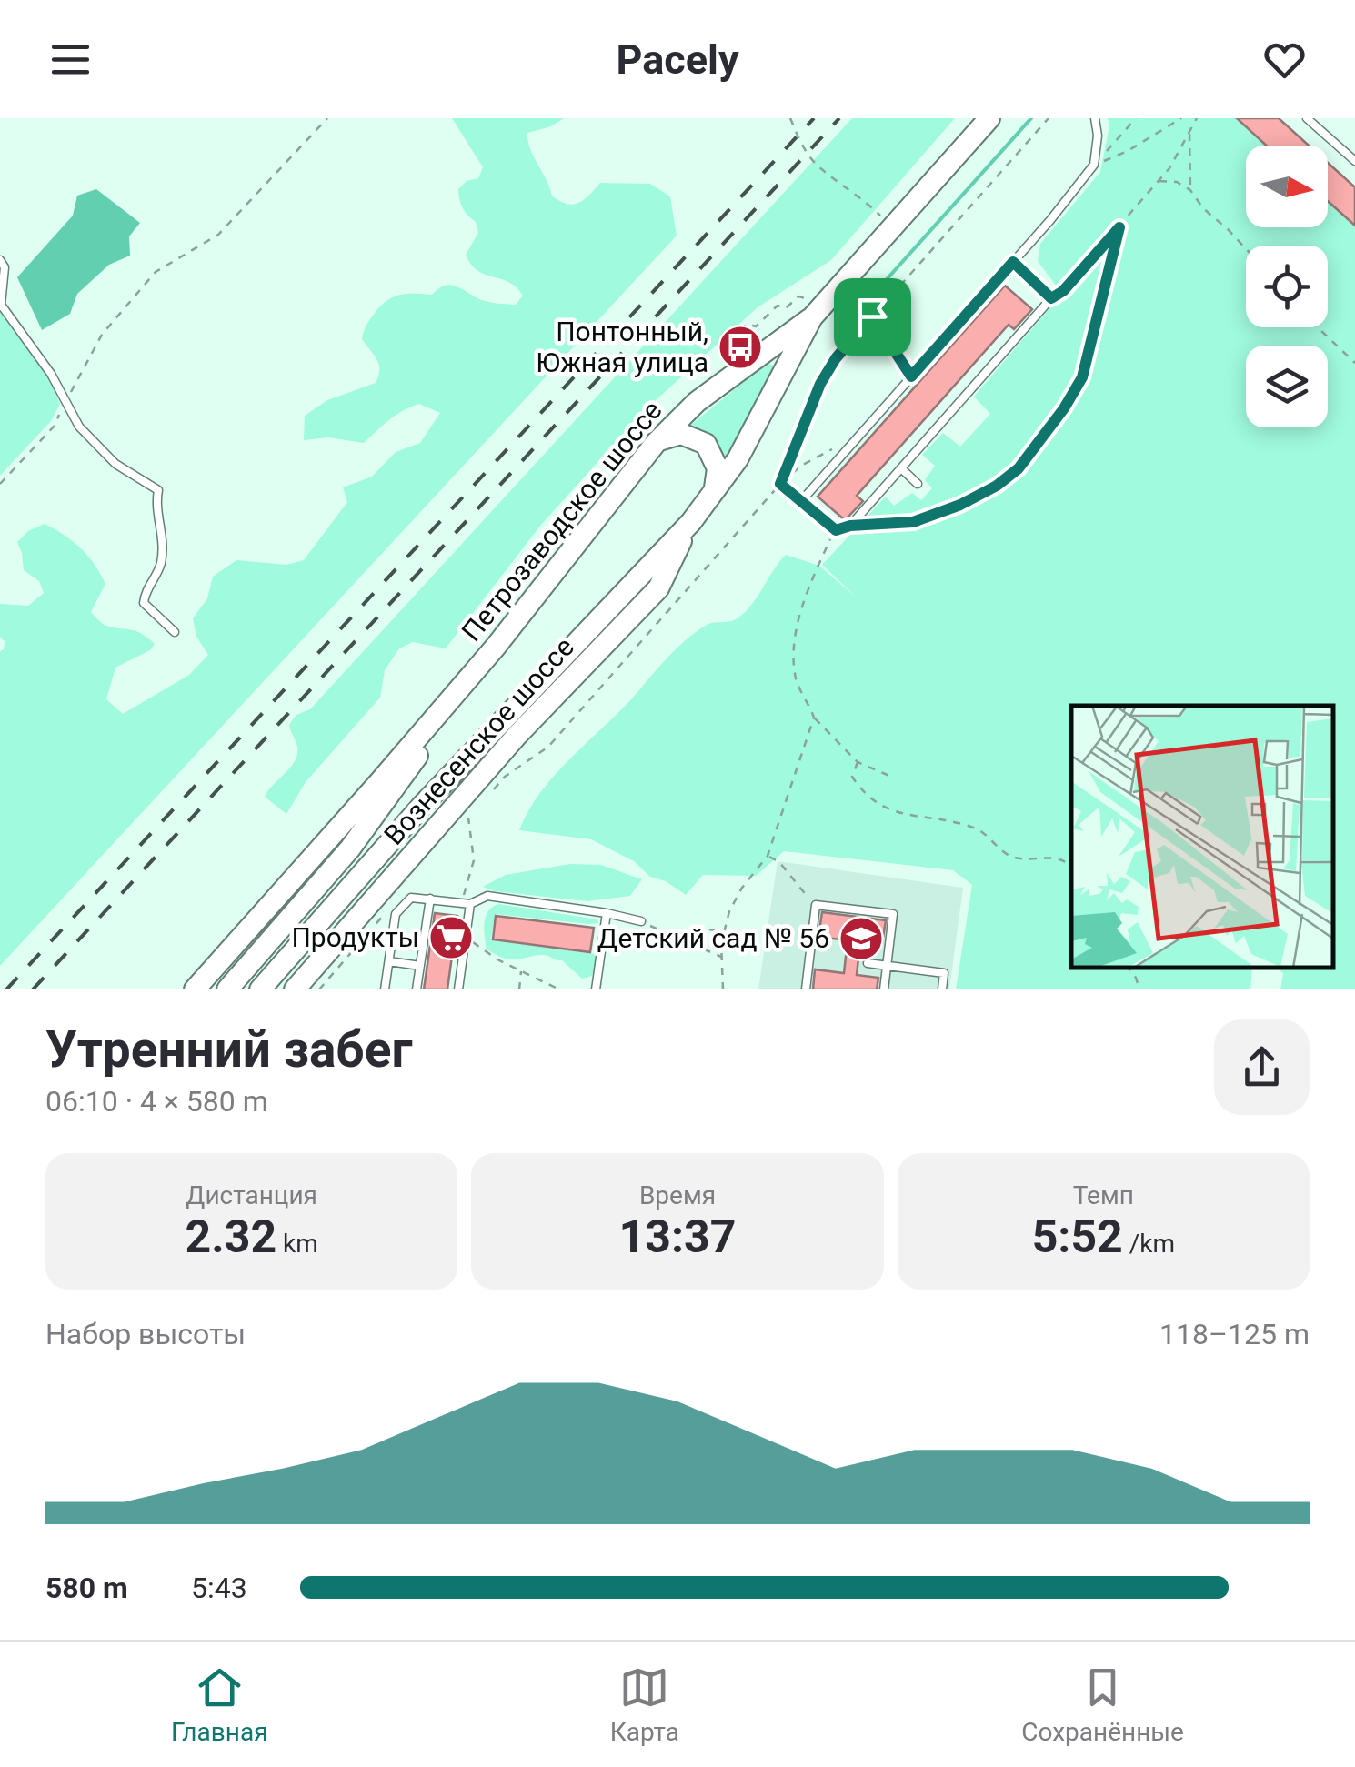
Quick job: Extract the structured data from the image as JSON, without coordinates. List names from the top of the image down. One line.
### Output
{"streets":{"main road":["Петрозаводское шоссе","Вознесенское шоссе"]},"crossings":[["Петрозаводское шоссе","Вознесенское шоссе"]],"places":{"bus stop":["Понтонный, Южная улица"],"supermarket":["Продукты"],"school or university":["Детский сад № 56"]},"north":"right","page":{"header":"Pacely","heading":["Утренний забег","06:10 · 4 × 580 m"],"stats":[["Дистанция","2.32 km"],["Время","13:37"],["Темп","5:52 /km"]],"chart":["Набор высоты","118–125 m"],"list":[{"name":"580 m","note":"5:43"}],"tabs":["Главная","Карта","Сохранённые"]}}
